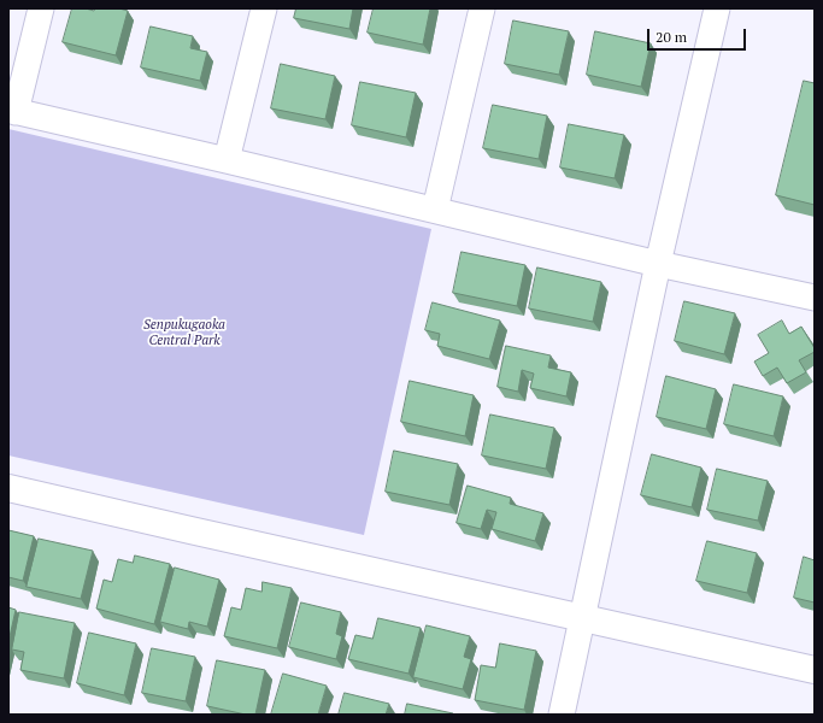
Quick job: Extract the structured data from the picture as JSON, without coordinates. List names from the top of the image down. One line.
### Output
{"parks":["Senpukugaoka Central Park"],"scale_bar":"20 m"}
